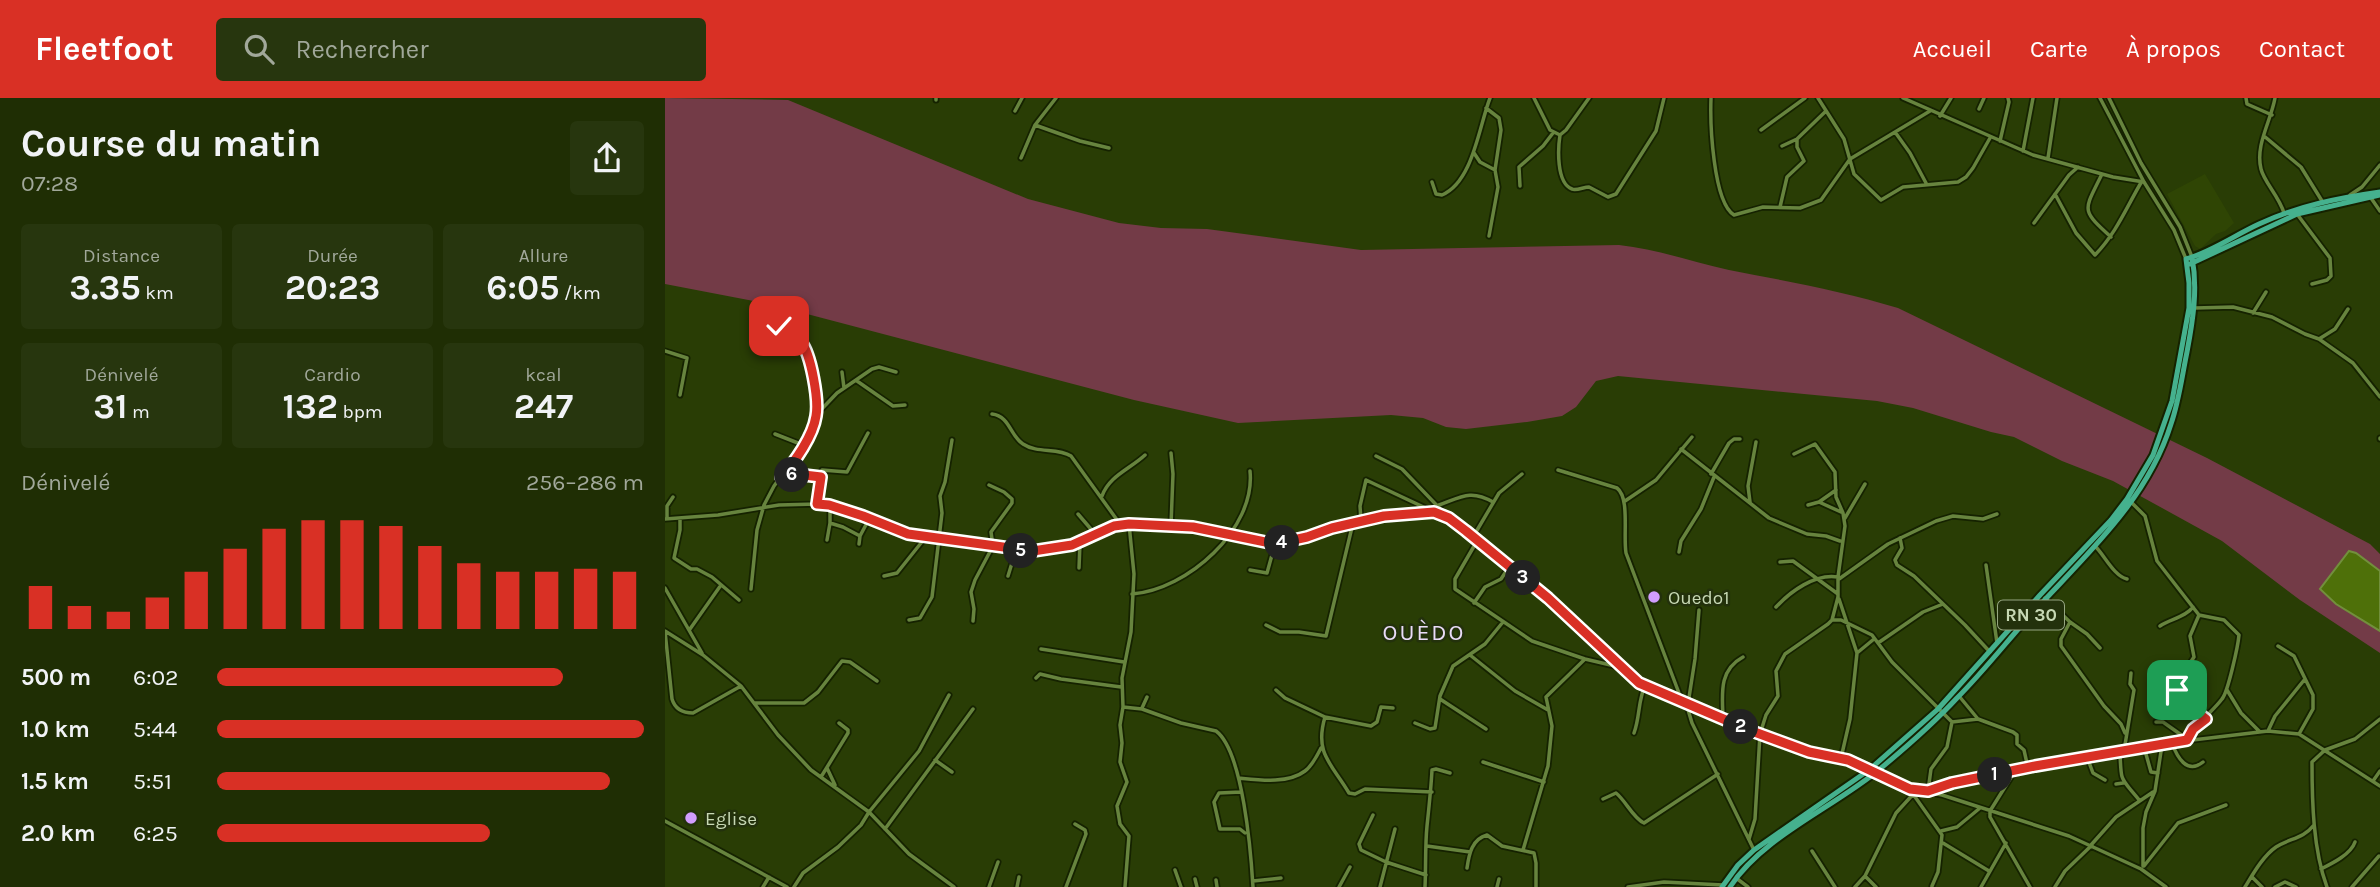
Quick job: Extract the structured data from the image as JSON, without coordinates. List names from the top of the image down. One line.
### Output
{"streets":{"main road":["RN 30"]},"districts":["OUÈDO"],"places":["Ouedo1","Eglise"],"page":{"header":"Fleetfoot","search":"Rechercher","nav":["Accueil","Carte","À propos","Contact"],"heading":["Course du matin","07:28"],"stats":[["Distance","3.35 km"],["Durée","20:23"],["Allure","6:05 /km"],["Dénivelé","31 m"],["Cardio","132 bpm"],["kcal","247"]],"chart":["Dénivelé","256–286 m"],"pins":["6","4","5","3","2","1"],"list":[{"name":"500 m","note":"6:02"},{"name":"1.0 km","note":"5:44"},{"name":"1.5 km","note":"5:51"},{"name":"2.0 km","note":"6:25"}]}}
